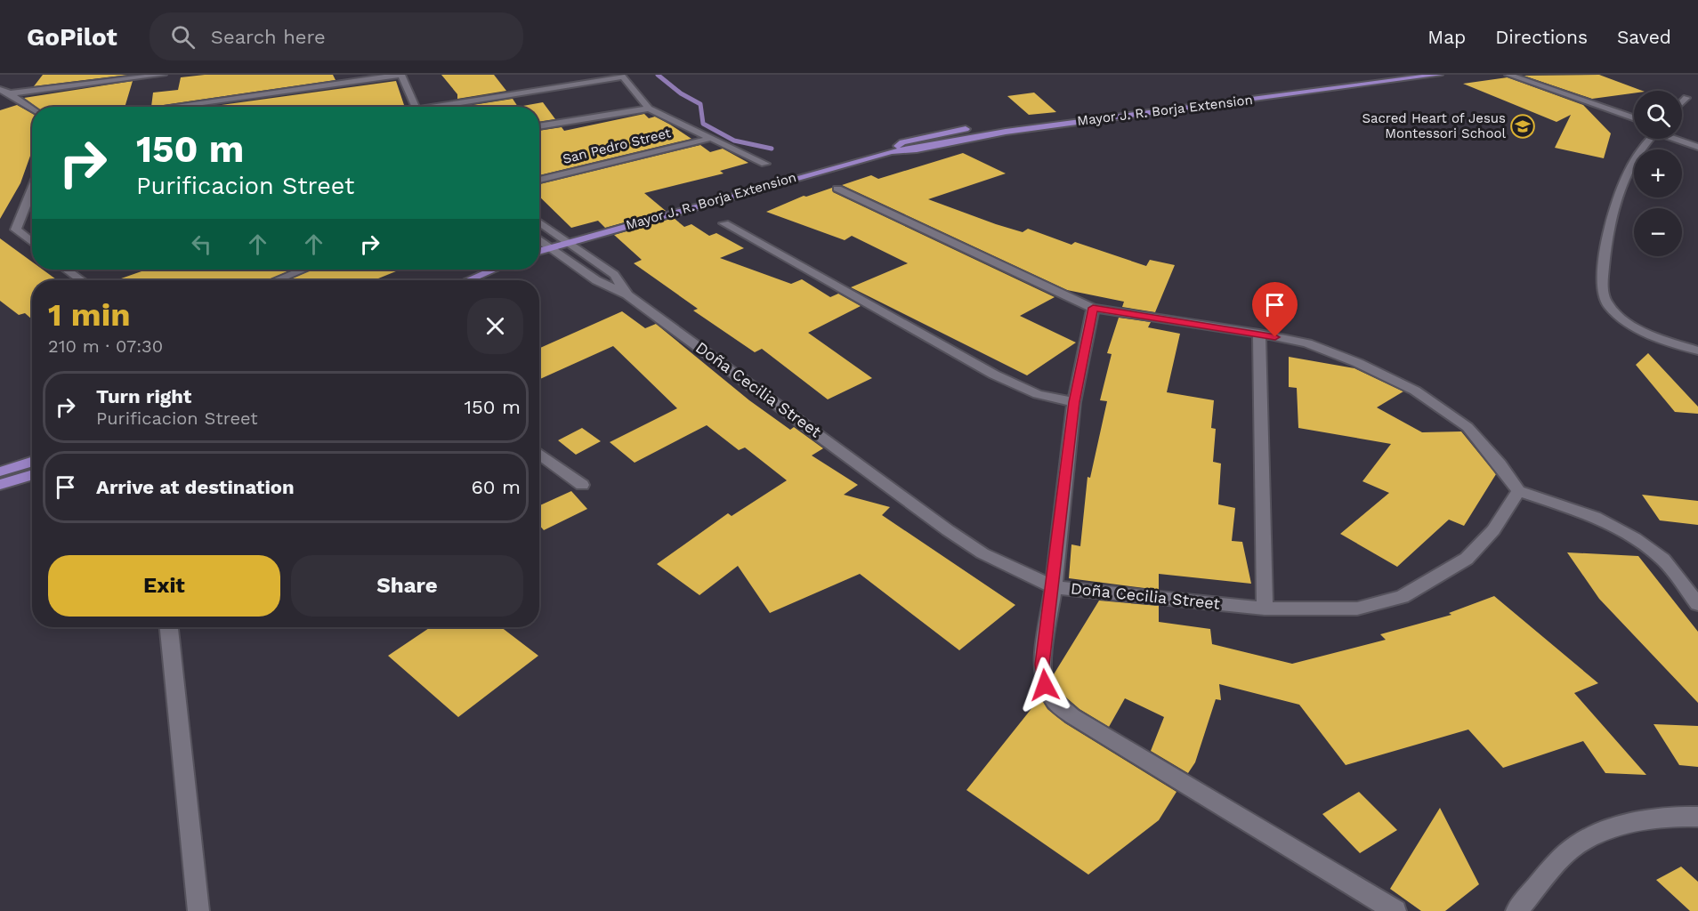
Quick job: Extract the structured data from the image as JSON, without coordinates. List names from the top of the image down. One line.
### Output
{"streets":{"main road":["Mayor J. R. Borja Extension"],"street":["San Pedro Street","Doña Cecilia Street"]},"crossings":[["Mayor J. R. Borja Extension","Doña Cecilia Street"]],"places":{"school or university":["Sacred Heart of Jesus Montessori School"]},"page":{"header":"GoPilot","search":"Search here","nav":["Map","Directions","Saved"],"map_buttons":["+","−"],"turn":["150 m","Purificacion Street"],"heading":["1 min","210 m · 07:30"],"list":[{"name":"Turn right","note":"Purificacion Street","value":"150 m"},{"name":"Arrive at destination","value":"60 m"}],"buttons":["Exit","Share"]}}
